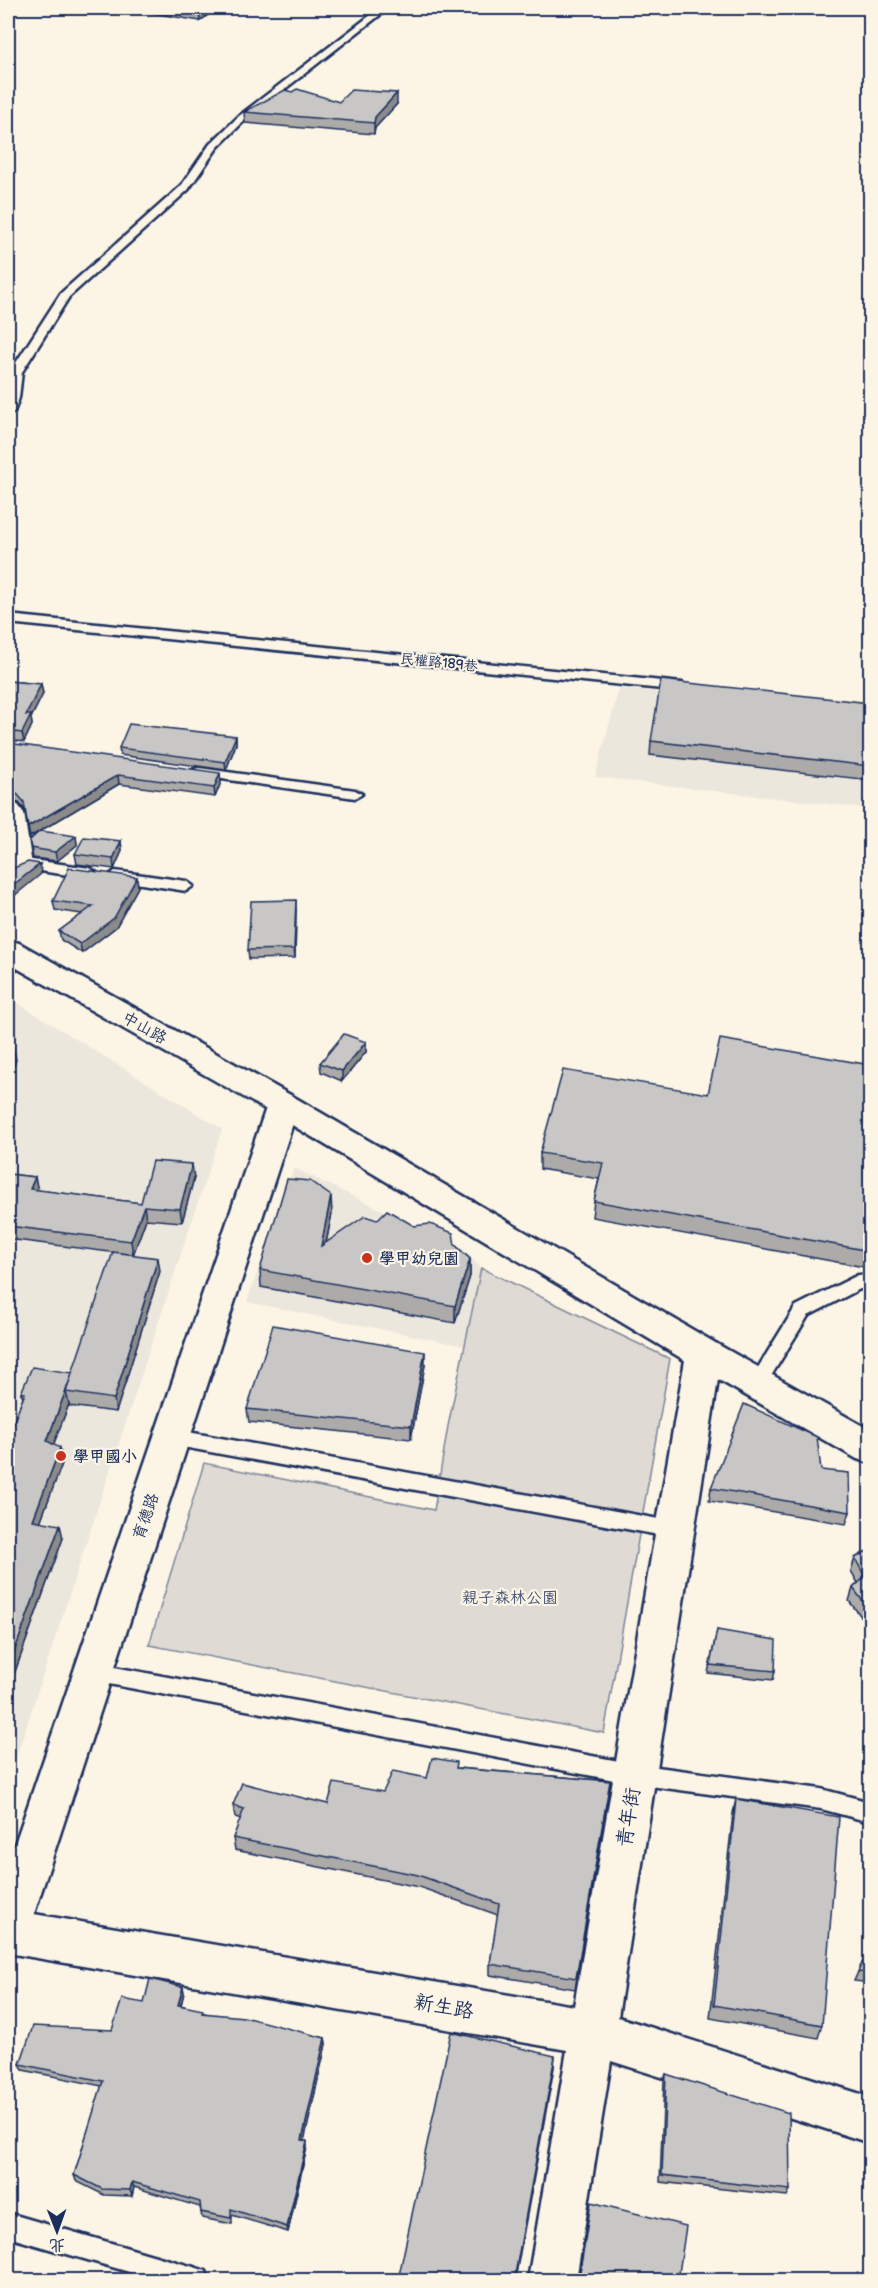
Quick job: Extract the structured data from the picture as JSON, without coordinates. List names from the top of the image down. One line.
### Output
{"streets":{"street":["中山路","育德路","青年街","新生路"],"lane":["民權路189巷"]},"crossings":[["中山路","育德路"],["中山路","青年街"],["育德路","新生路"],["青年街","新生路"]],"parks":["親子森林公園"],"places":["學甲幼兒園","學甲國小"],"north":"bottom"}
